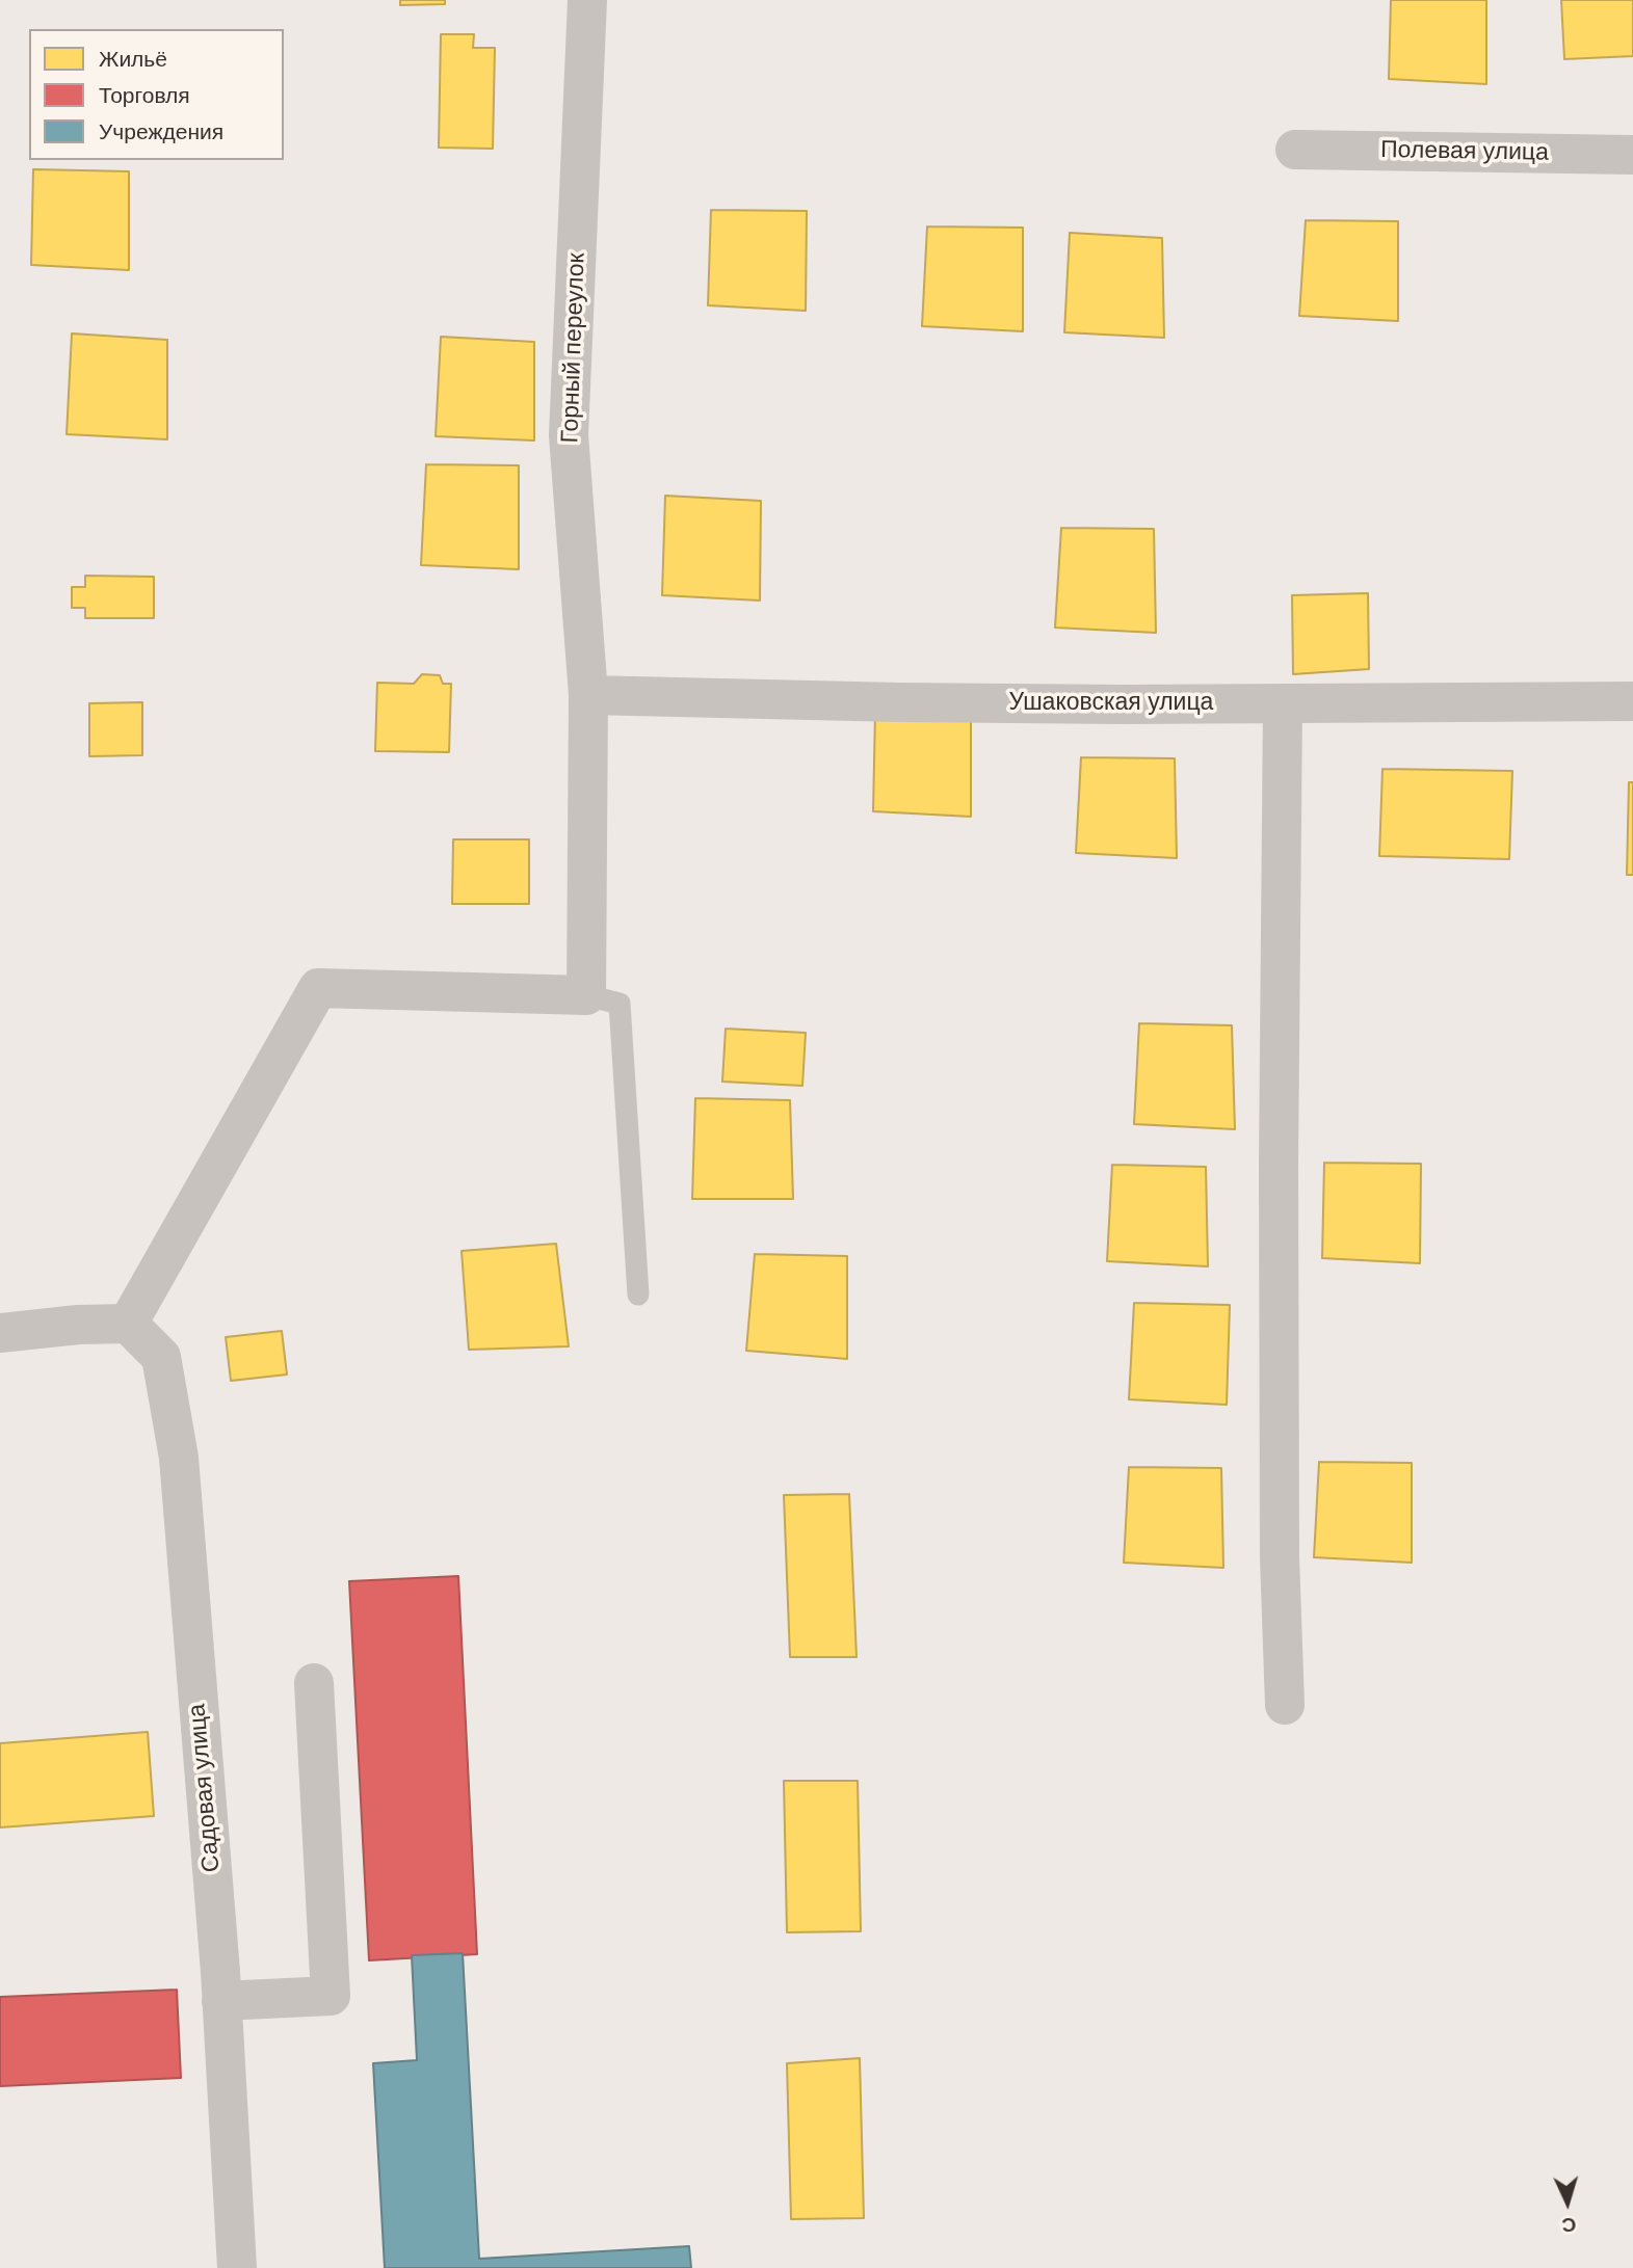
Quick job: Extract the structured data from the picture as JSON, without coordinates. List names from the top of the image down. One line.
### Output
{"streets":{"street":["Полевая улица","Горный переулок","Ушаковская улица","Садовая улица"]},"crossings":[["Горный переулок","Ушаковская улица"]],"legend":["Жильё","Торговля","Учреждения"],"north":"bottom"}
